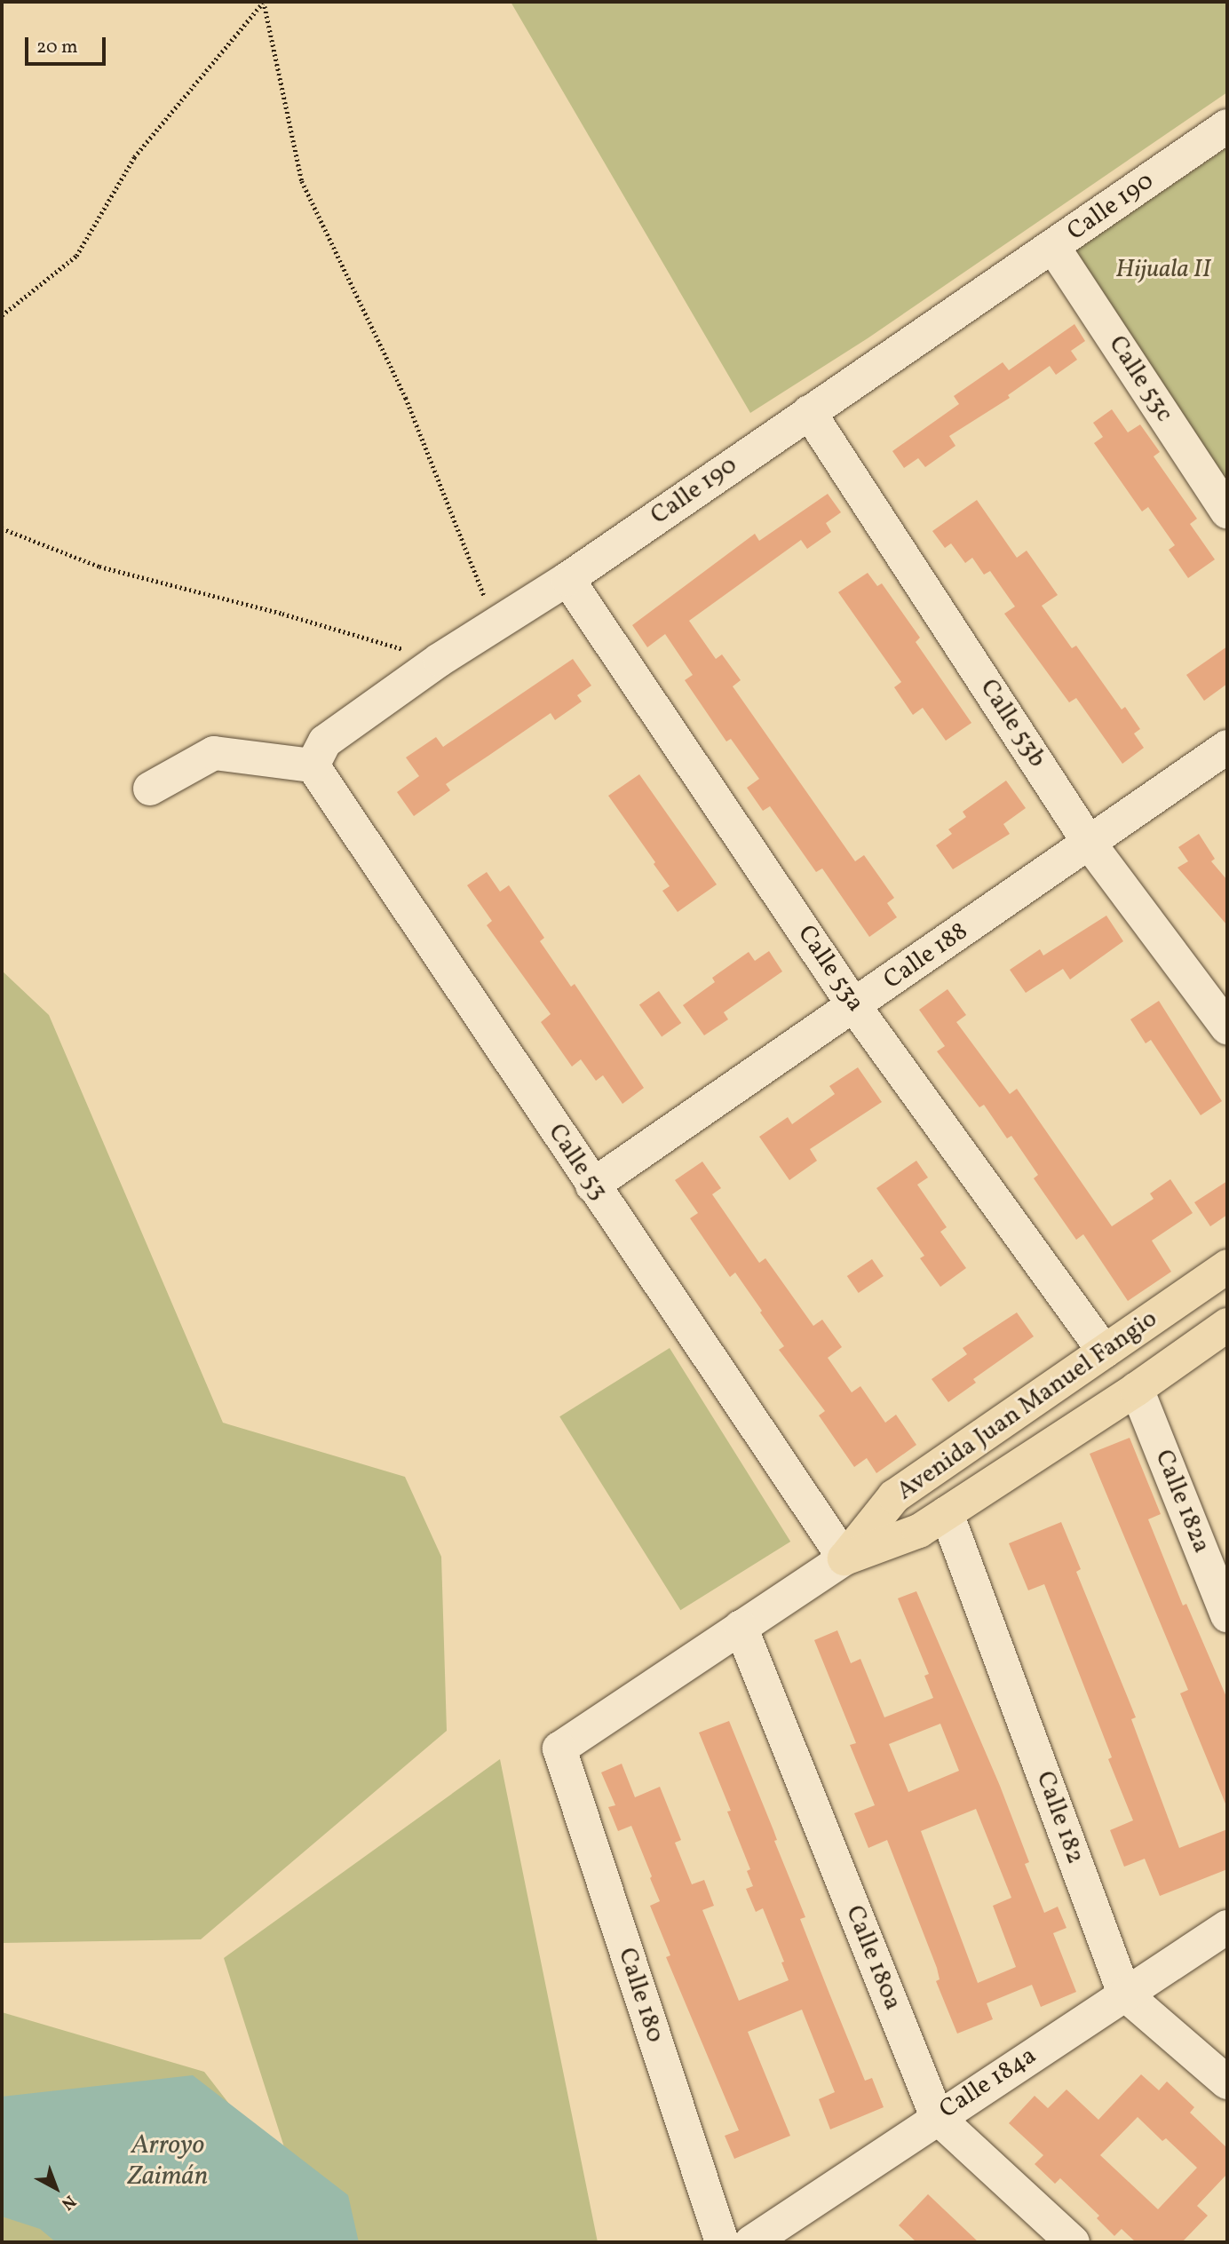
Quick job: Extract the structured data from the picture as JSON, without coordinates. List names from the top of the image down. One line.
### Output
{"streets":{"main road":["Avenida Juan Manuel Fangio"],"street":["Calle 190","Calle 53c","Calle 53b","Calle 188","Calle 53a","Calle 53","Calle 182a","Calle 182","Calle 180a","Calle 180","Calle 184a"]},"crossings":[["Calle 190","Calle 53c"],["Calle 190","Calle 53b"],["Calle 190","Calle 53a"],["Calle 190","Calle 53"],["Calle 53b","Calle 188"],["Calle 188","Calle 53a"],["Calle 188","Calle 53"],["Calle 53a","Avenida Juan Manuel Fangio"],["Calle 53","Avenida Juan Manuel Fangio"],["Avenida Juan Manuel Fangio","Calle 182a"],["Avenida Juan Manuel Fangio","Calle 182"],["Calle 182","Calle 184a"],["Calle 180a","Calle 180"],["Calle 180a","Calle 184a"]],"water":["Arroyo Zaimán"],"parks":["Hijuala II"],"scale_bar":"20 m","north":"bottom right"}
